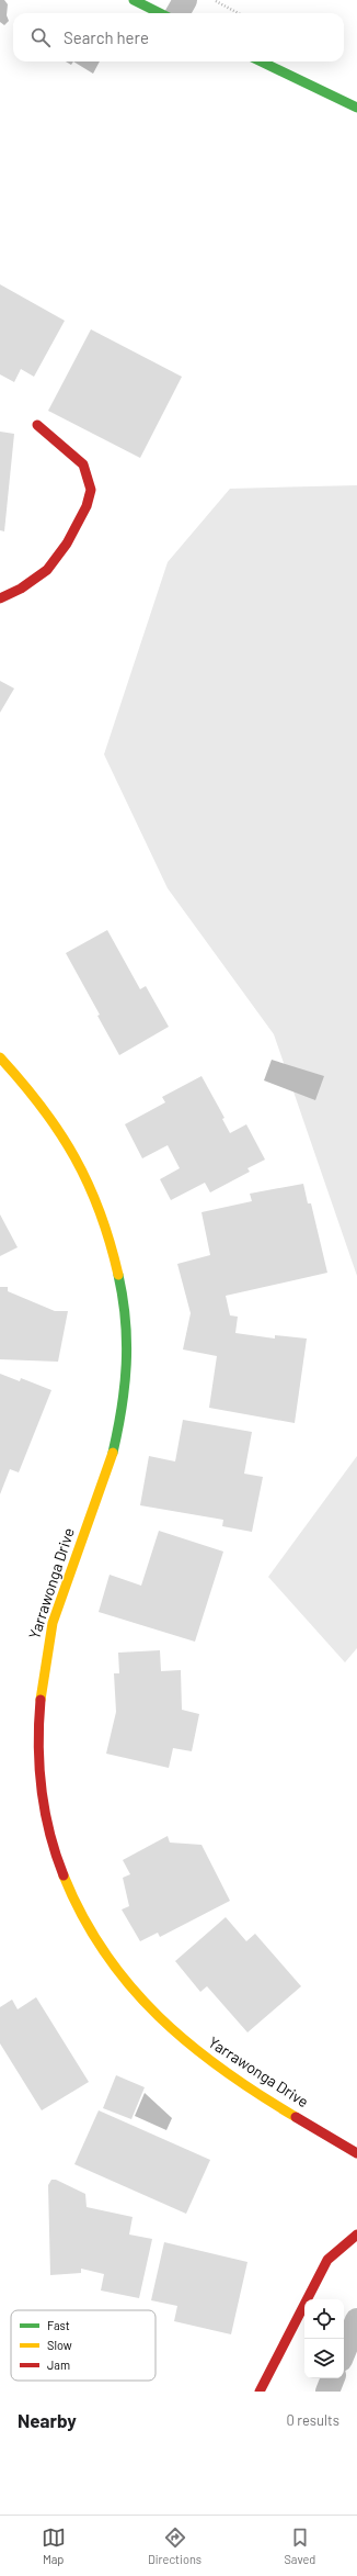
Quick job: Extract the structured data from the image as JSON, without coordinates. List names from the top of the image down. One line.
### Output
{"streets":{"street":["Yarrawonga Drive"]},"legend":["Fast","Slow","Jam"],"page":{"search":"Search here","heading":["Nearby","0 results"],"nav":["Map","Directions","Saved"]}}
